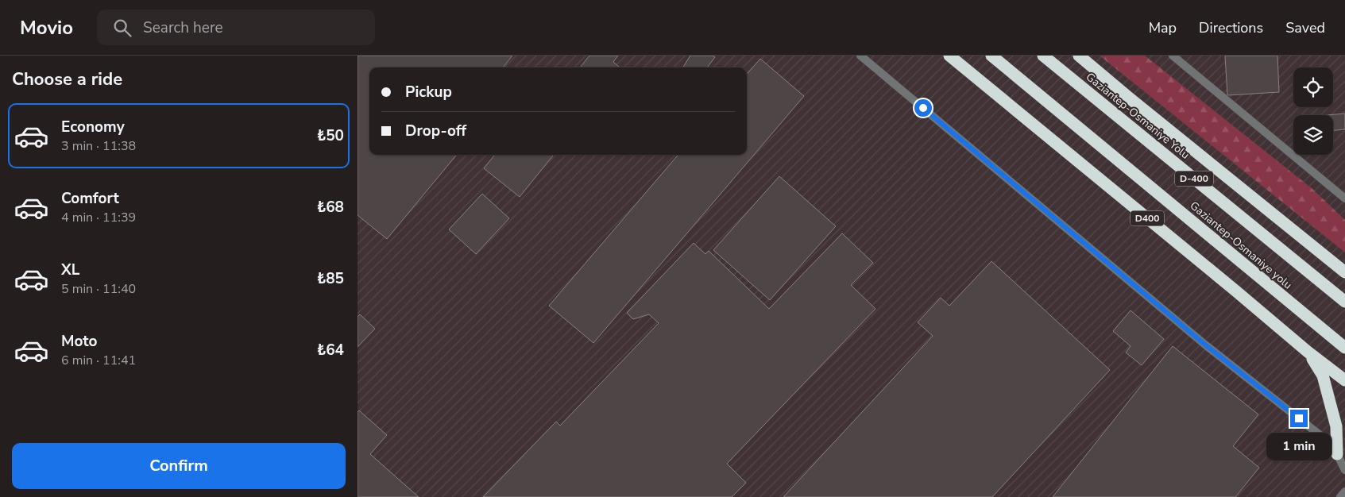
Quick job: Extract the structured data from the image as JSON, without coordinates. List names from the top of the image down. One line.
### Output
{"streets":{"highway":["Gaziantep-Osmaniye Yolu","D-400","D400","Gaziantep-Osmaniye yolu"]},"page":{"header":"Movio","search":"Search here","nav":["Map","Directions","Saved"],"heading":"Choose a ride","banner":["Pickup","Drop-off"],"list":[{"name":"Economy","note":"3 min · 11:38","value":"₺50"},{"name":"Comfort","note":"4 min · 11:39","value":"₺68"},{"name":"XL","note":"5 min · 11:40","value":"₺85"},{"name":"Moto","note":"6 min · 11:41","value":"₺64"}],"bubble":"1 min","buttons":"Confirm"}}
